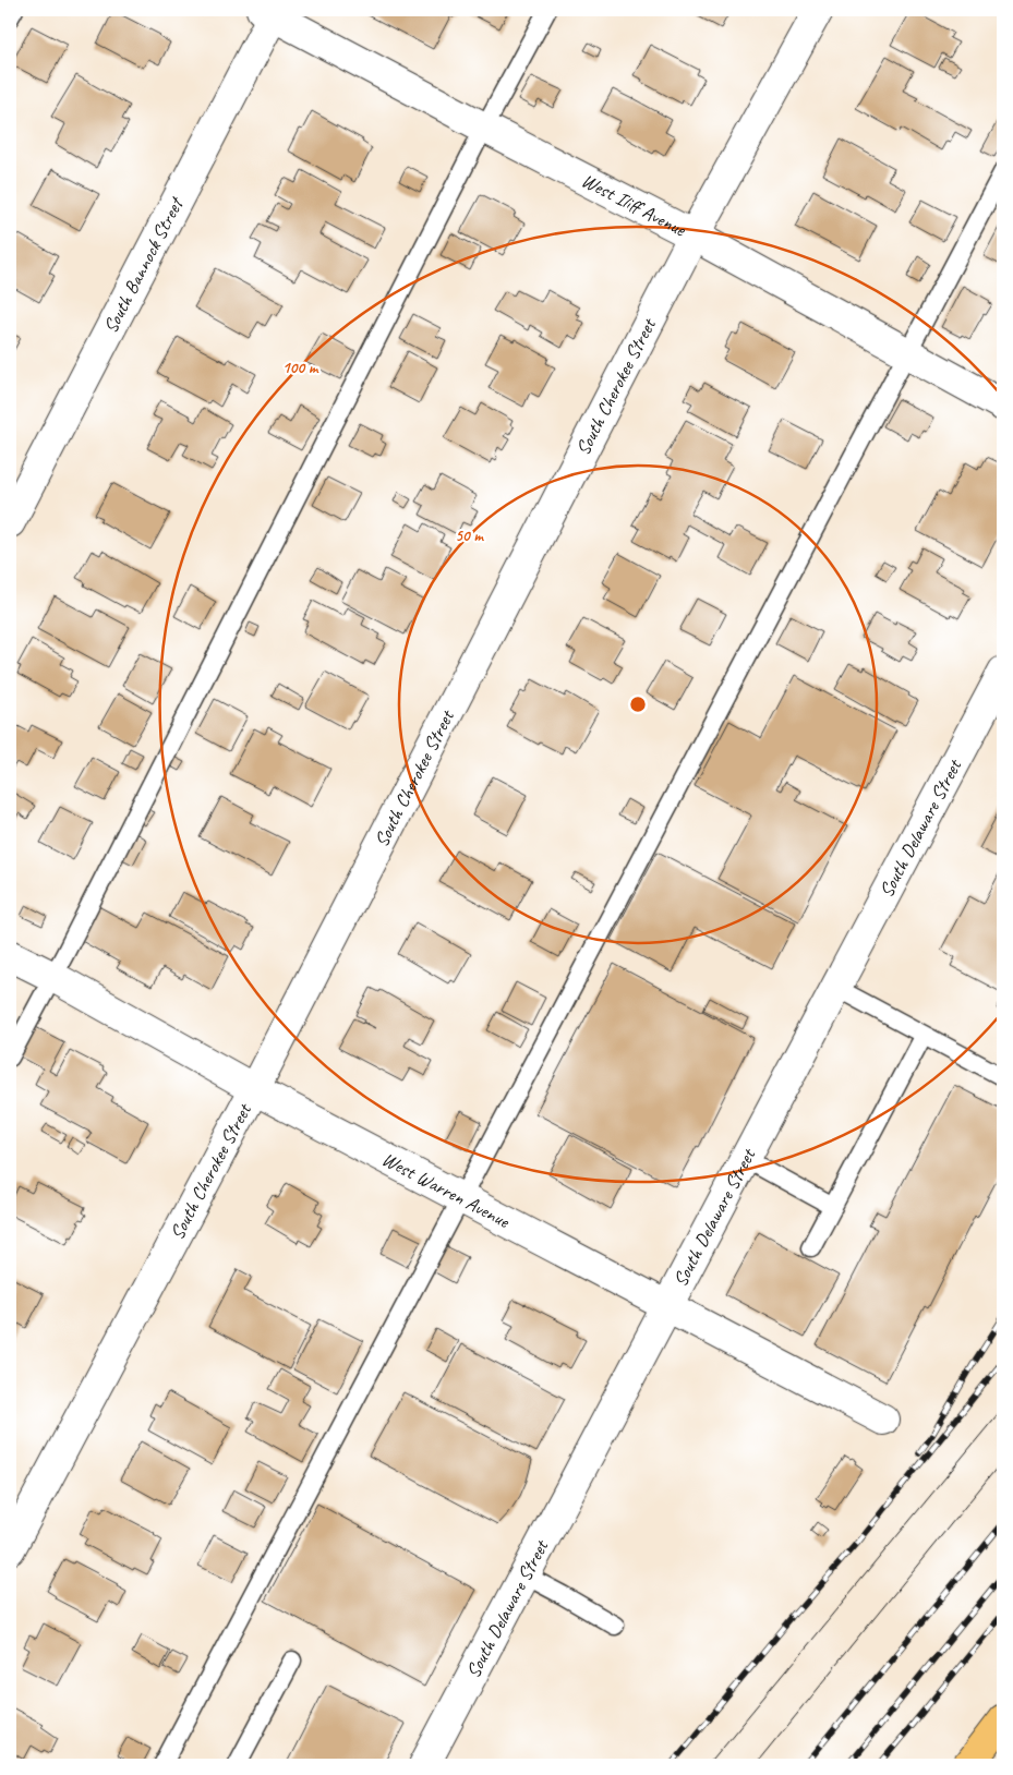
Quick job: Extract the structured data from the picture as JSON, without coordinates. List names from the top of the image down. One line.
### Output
{"streets":{"street":["West Iliff Avenue","South Bannock Street","South Cherokee Street","South Delaware Street","West Warren Avenue"]},"crossings":[["West Iliff Avenue","South Bannock Street"],["West Iliff Avenue","South Cherokee Street"],["South Cherokee Street","West Warren Avenue"],["South Delaware Street","West Warren Avenue"]],"rings":["100 m","50 m"]}
